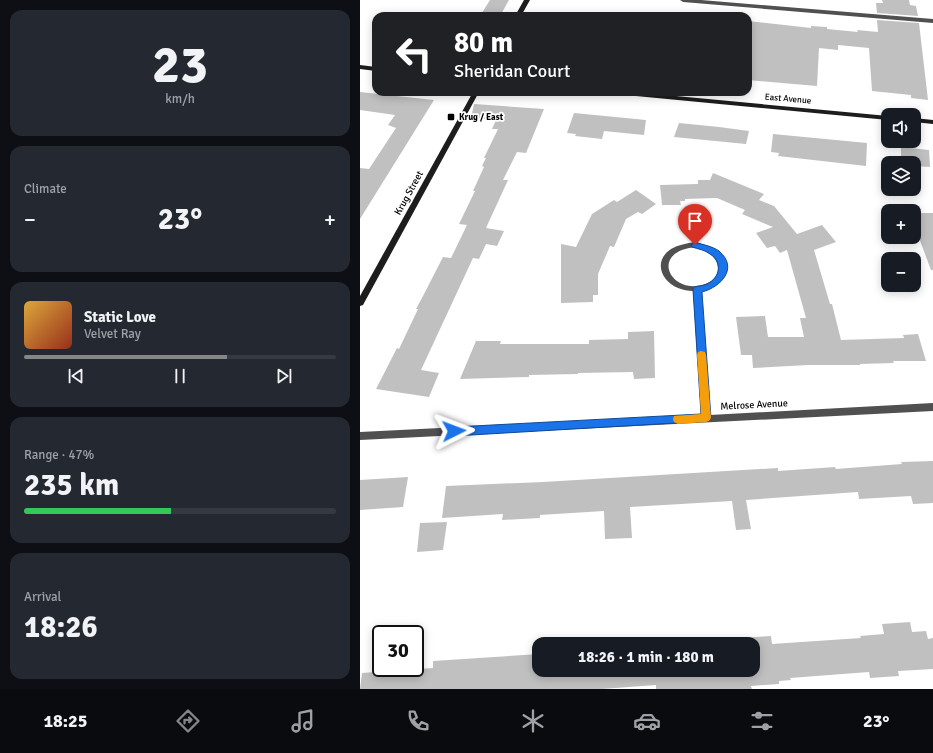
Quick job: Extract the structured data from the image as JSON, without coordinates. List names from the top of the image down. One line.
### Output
{"streets":{"street":["East Avenue","Krug Street","Melrose Avenue"]},"places":{"transit":["Krug / East"]},"page":{"tile":[["23","km/h"],"Climate",["Range · 47%","235 km"],["Arrival","18:26"]],"turn":["80 m","Sheridan Court"],"map_buttons":["+","−"],"heat":["−","23°","+"],"song":["Static Love","Velvet Ray"],"limit":"30","trip":"18:26 · 1 min · 180 m","tabs":["18:25","23°"]}}
